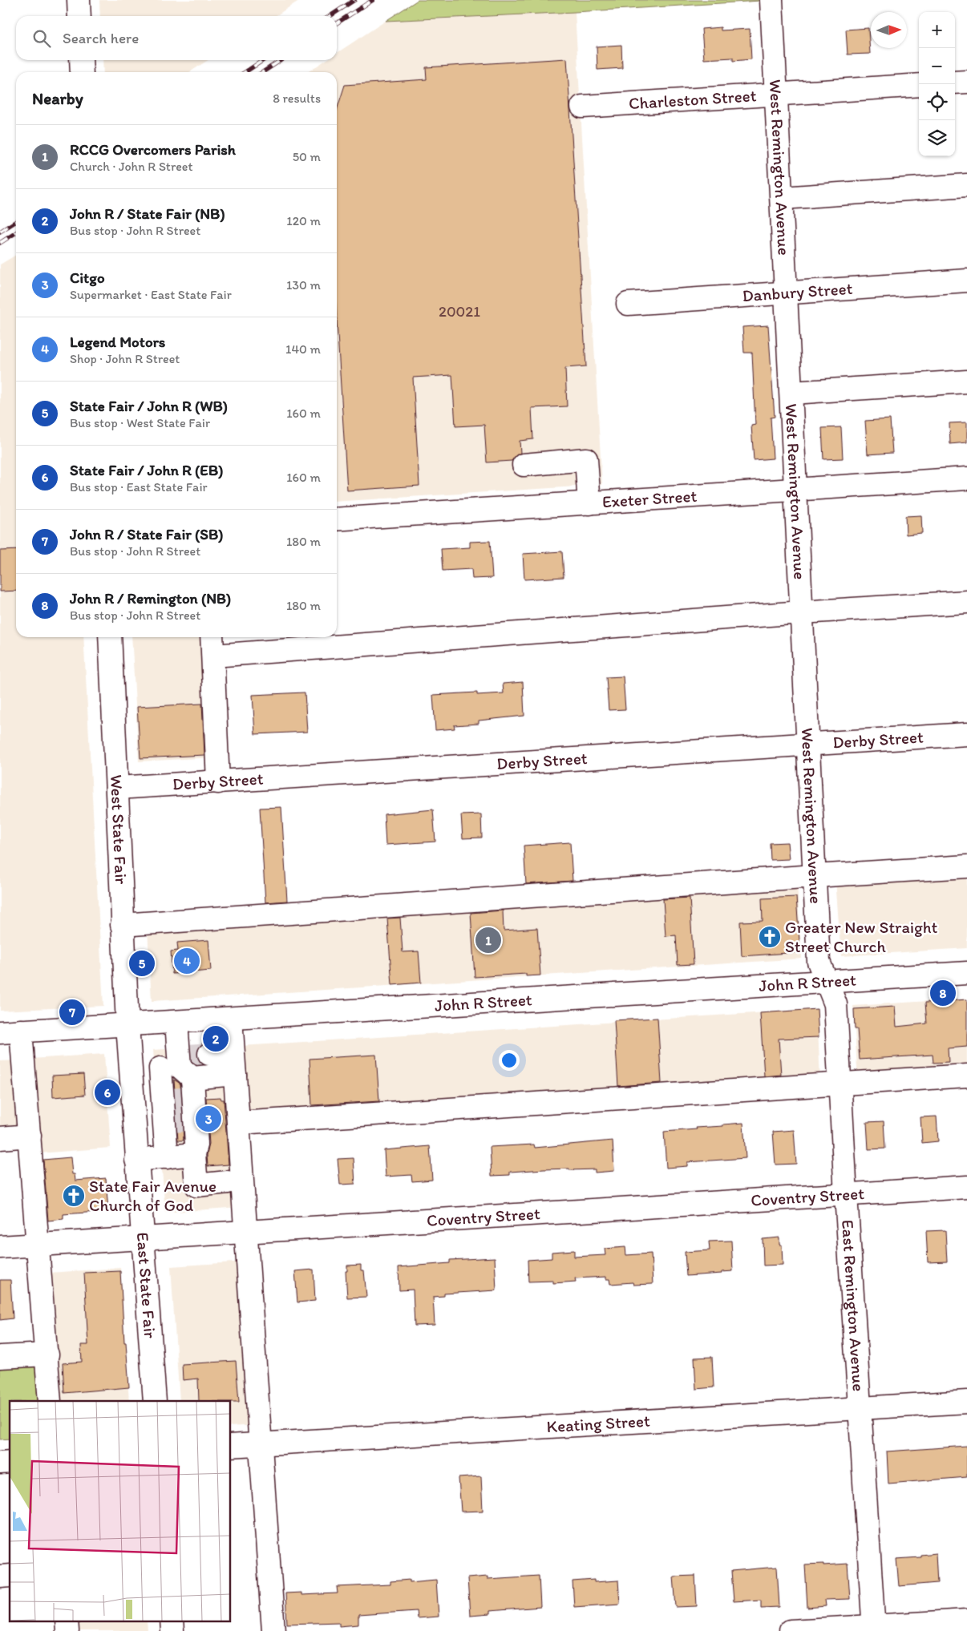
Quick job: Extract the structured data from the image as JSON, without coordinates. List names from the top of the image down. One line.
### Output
{"streets":{"street":["Charleston Street","West Remington Avenue","Danbury Street","Exeter Street","Derby Street","West State Fair","John R Street","Coventry Street","East State Fair","East Remington Avenue","Keating Street"]},"crossings":[["Charleston Street","West Remington Avenue"],["West Remington Avenue","Danbury Street"],["West Remington Avenue","Exeter Street"],["West Remington Avenue","Derby Street"],["West Remington Avenue","John R Street"],["West Remington Avenue","East Remington Avenue"],["Derby Street","West State Fair"],["West State Fair","John R Street"],["West State Fair","East State Fair"],["John R Street","East State Fair"],["John R Street","East Remington Avenue"],["Coventry Street","East State Fair"],["Coventry Street","East Remington Avenue"],["East Remington Avenue","Keating Street"]],"places":{"church":["Greater New Straight Street Church","State Fair Avenue Church of God"]},"house_numbers":["20021"],"north":"right","page":{"map_buttons":["+","−"],"search":"Search here","heading":["Nearby","8 results"],"list":[{"mark":"1","name":"RCCG Overcomers Parish","note":"Church · John R Street","value":"50 m"},{"mark":"2","name":"John R / State Fair (NB)","note":"Bus stop · John R Street","value":"120 m"},{"mark":"3","name":"Citgo","note":"Supermarket · East State Fair","value":"130 m"},{"mark":"4","name":"Legend Motors","note":"Shop · John R Street","value":"140 m"},{"mark":"5","name":"State Fair / John R (WB)","note":"Bus stop · West State Fair","value":"160 m"},{"mark":"6","name":"State Fair / John R (EB)","note":"Bus stop · East State Fair","value":"160 m"},{"mark":"7","name":"John R / State Fair (SB)","note":"Bus stop · John R Street","value":"180 m"},{"mark":"8","name":"John R / Remington (NB)","note":"Bus stop · John R Street","value":"180 m"}],"pins":["1","4","5","8","7","2","6","3"]}}
